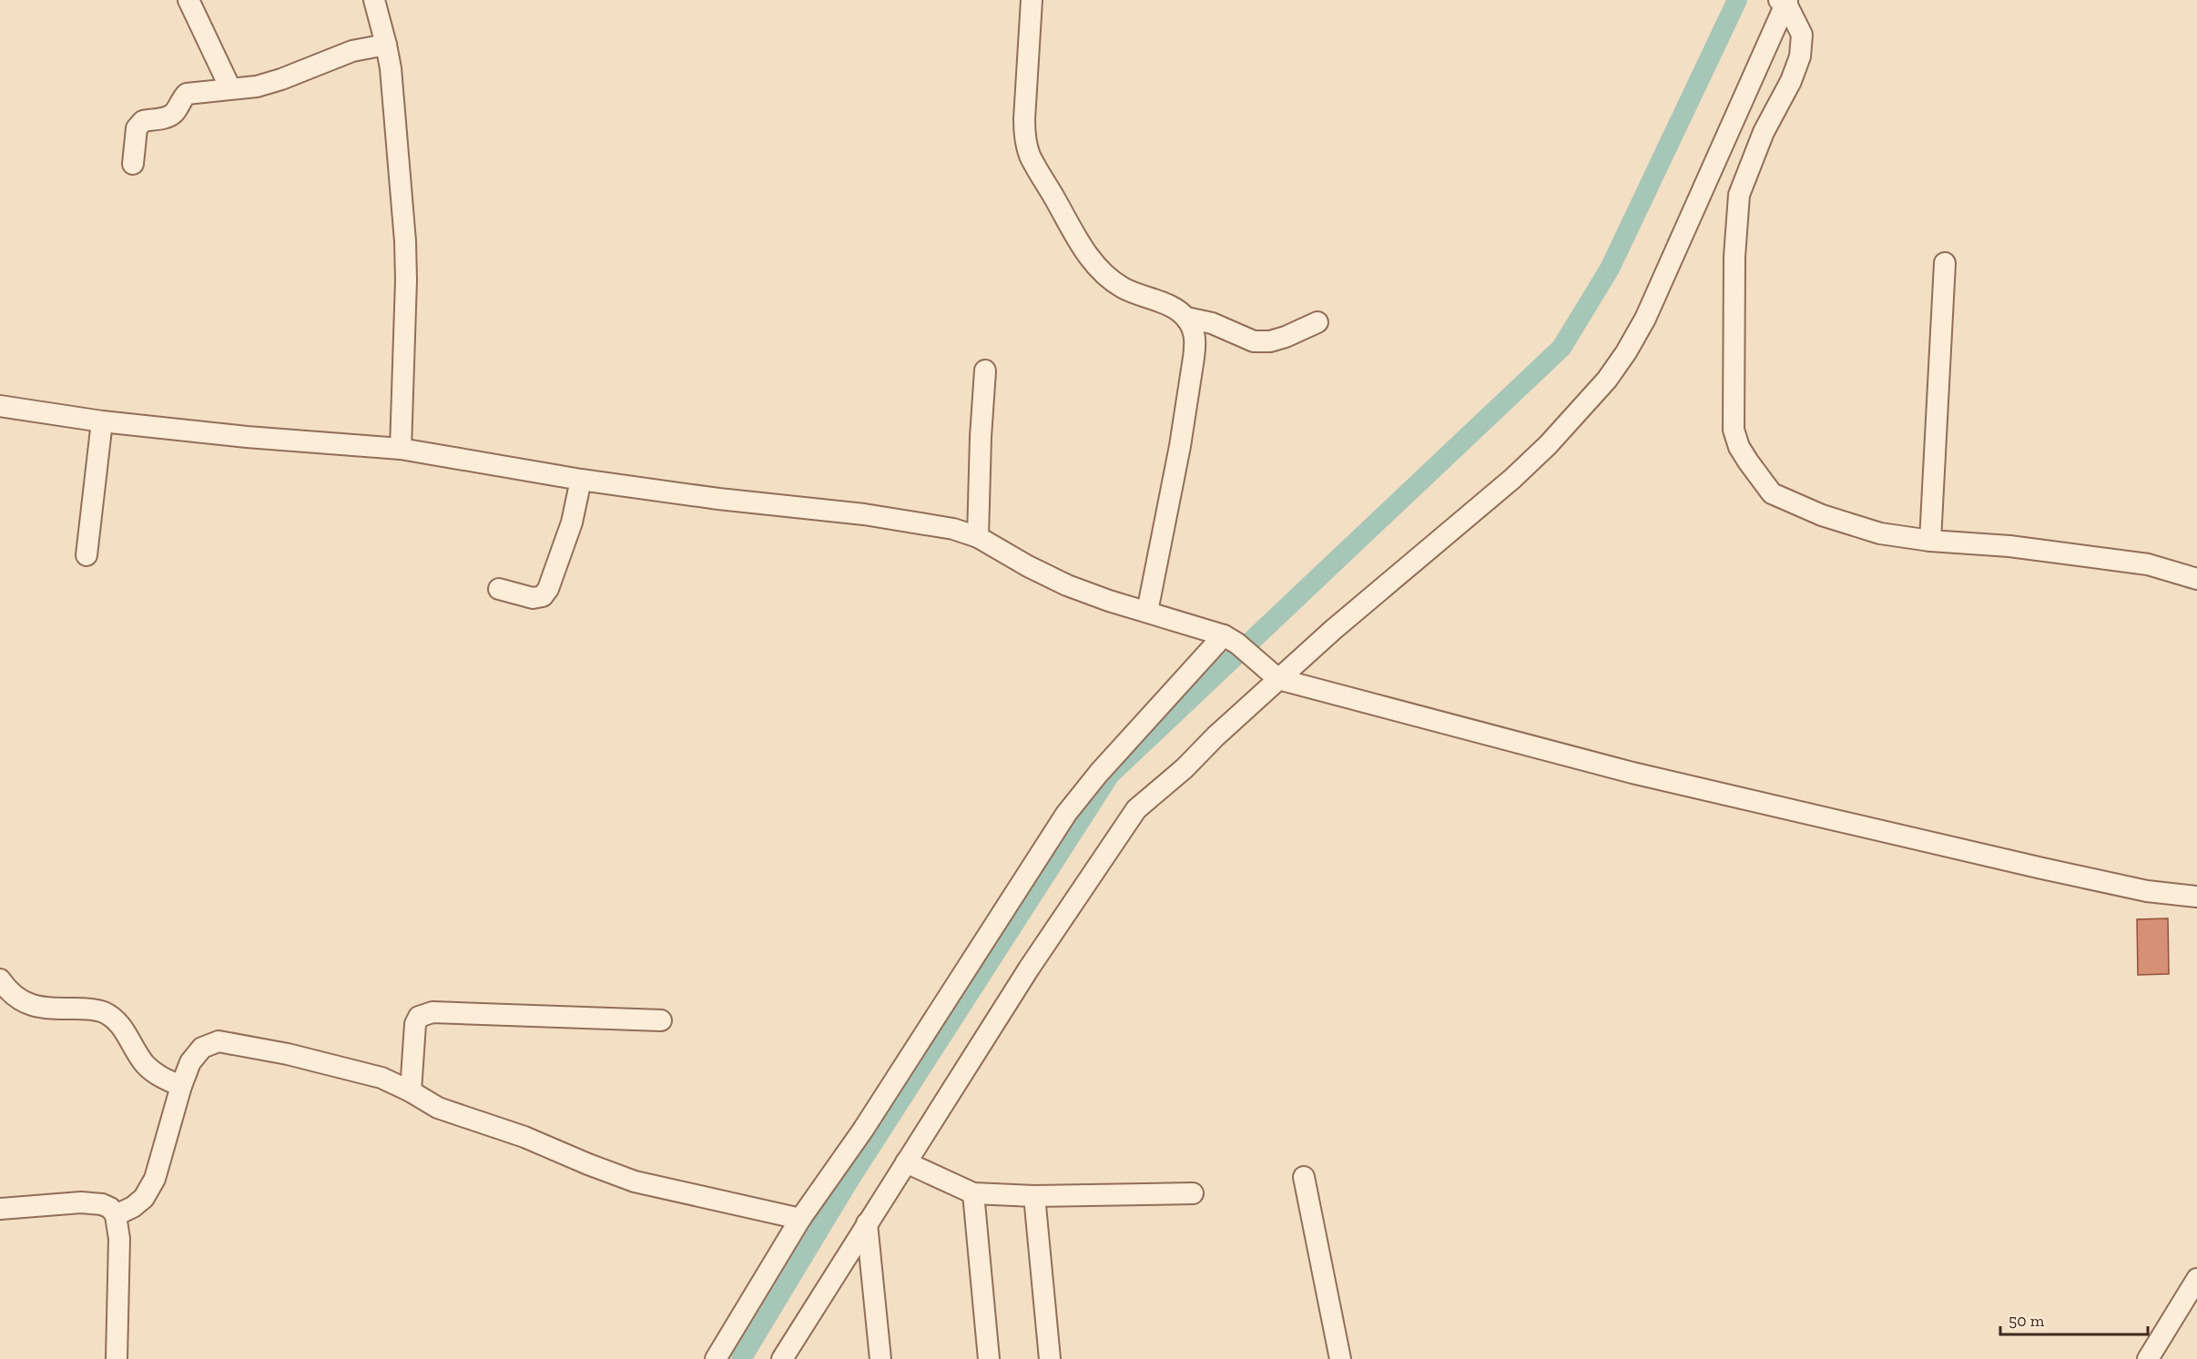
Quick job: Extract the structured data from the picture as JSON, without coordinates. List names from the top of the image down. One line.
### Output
{"scale_bar":"50 m"}
